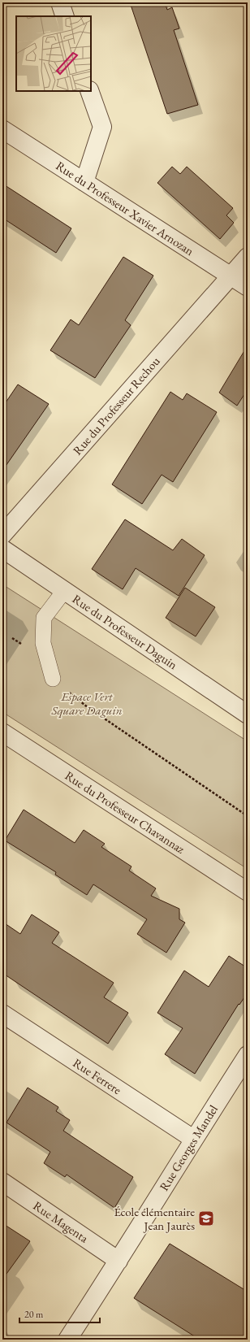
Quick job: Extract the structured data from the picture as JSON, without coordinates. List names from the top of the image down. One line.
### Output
{"streets":{"street":["Rue du Professeur Xavier Arnozan","Rue du Professeur Rechou","Rue du Professeur Daguin","Rue du Professeur Chavannaz","Rue Ferrere","Rue Georges Mandel","Rue Magenta"]},"crossings":[["Rue du Professeur Xavier Arnozan","Rue du Professeur Rechou"],["Rue Ferrere","Rue Georges Mandel"],["Rue Georges Mandel","Rue Magenta"]],"parks":["Espace Vert Square Daguin"],"places":{"school or university":["École élémentaire Jean Jaurès"]},"scale_bar":"20 m"}
